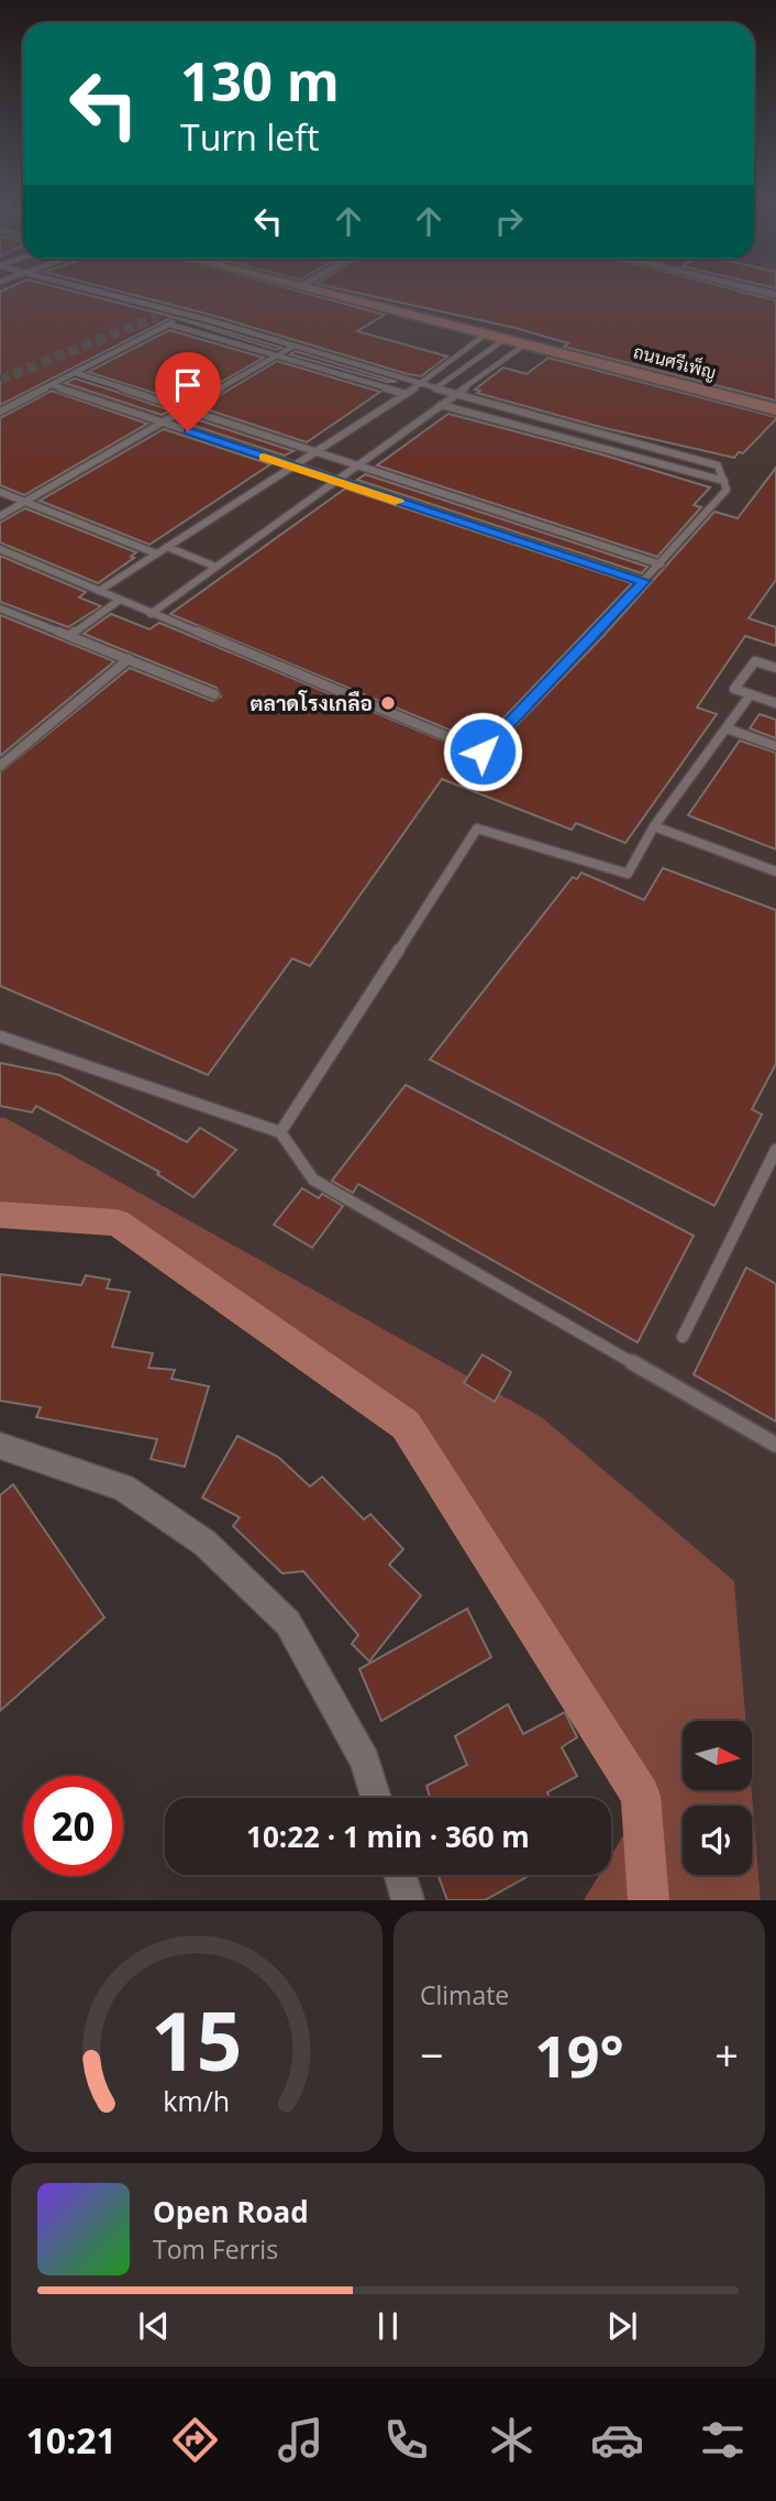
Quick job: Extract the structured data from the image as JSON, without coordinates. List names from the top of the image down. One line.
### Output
{"streets":{"main road":["ถนนศรีเพ็ญ"]},"places":["ตลาดโรงเกลือ"],"north":"right","page":{"turn":["130 m","Turn left"],"limit":"20","trip":"10:22 · 1 min · 360 m","tile":"Climate","heat":["−","19°","+"],"song":["Open Road","Tom Ferris"],"tabs":"10:21","gauge":["15","km/h"]}}
